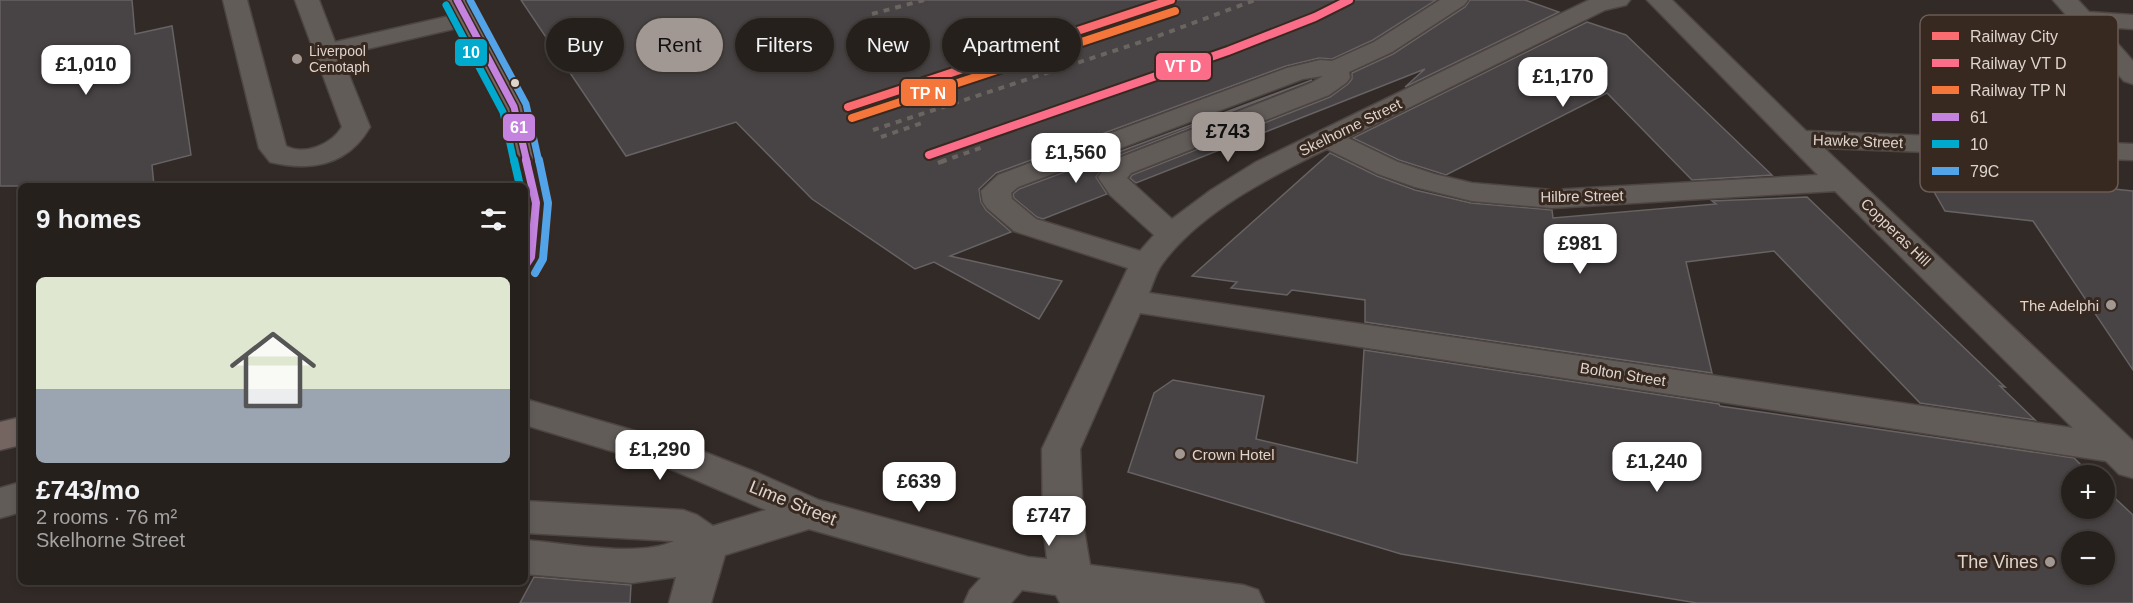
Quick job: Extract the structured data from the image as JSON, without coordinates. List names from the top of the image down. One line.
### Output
{"streets":{"street":["Skelhorne Street","Hawke Street","Hilbre Street","Copperas Hill","Bolton Street","Lime Street"]},"crossings":[["Skelhorne Street","Hilbre Street"],["Skelhorne Street","Bolton Street"],["Skelhorne Street","Lime Street"],["Hawke Street","Copperas Hill"],["Hilbre Street","Copperas Hill"],["Copperas Hill","Bolton Street"]],"places":["Liverpool Cenotaph","The Adelphi","Crown Hotel","The Vines"],"lines":["rail line City","transit line 61","transit line 79C","transit line 10"],"legend":["Railway City","Railway VT D","Railway TP N","61","10","79C"],"page":{"chip":["Buy","Rent","Filters","New","Apartment"],"price":["£1,010","£1,170","£743","£1,560","£981","£1,290","£1,240","£639","£747"],"heading":"9 homes","list":[{"name":"£743/mo","note":"2 rooms · 76 m² · Skelhorne Street"}],"map_buttons":["+","−"]}}
